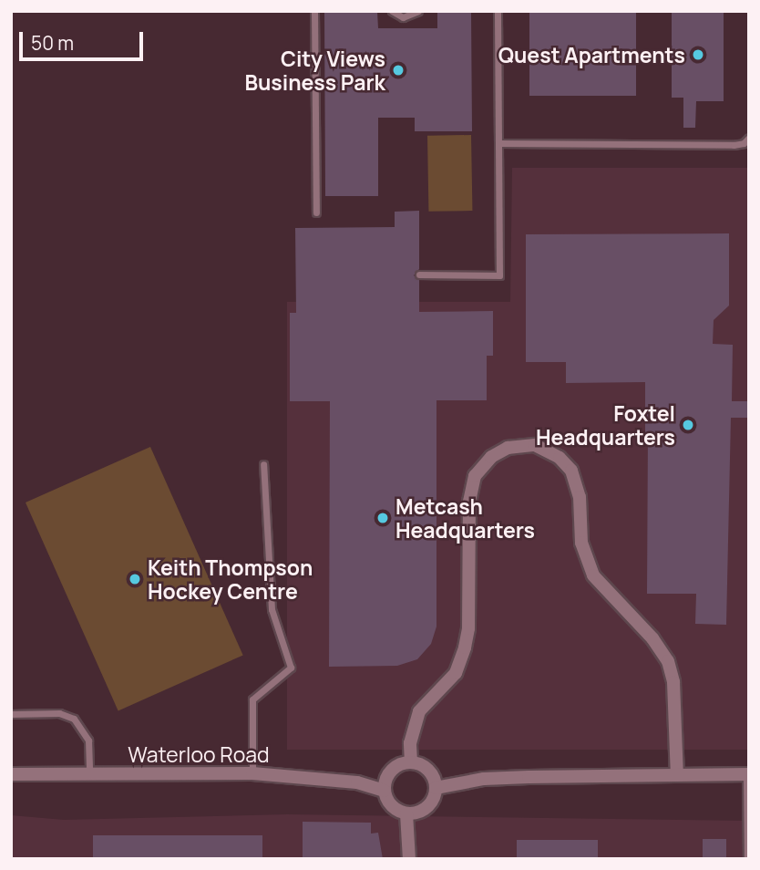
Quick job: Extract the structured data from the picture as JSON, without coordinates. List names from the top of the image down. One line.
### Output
{"streets":{"street":["Waterloo Road"]},"places":["Quest Apartments","City Views Business Park","Foxtel Headquarters","Metcash Headquarters","Keith Thompson Hockey Centre"],"scale_bar":"50 m"}
